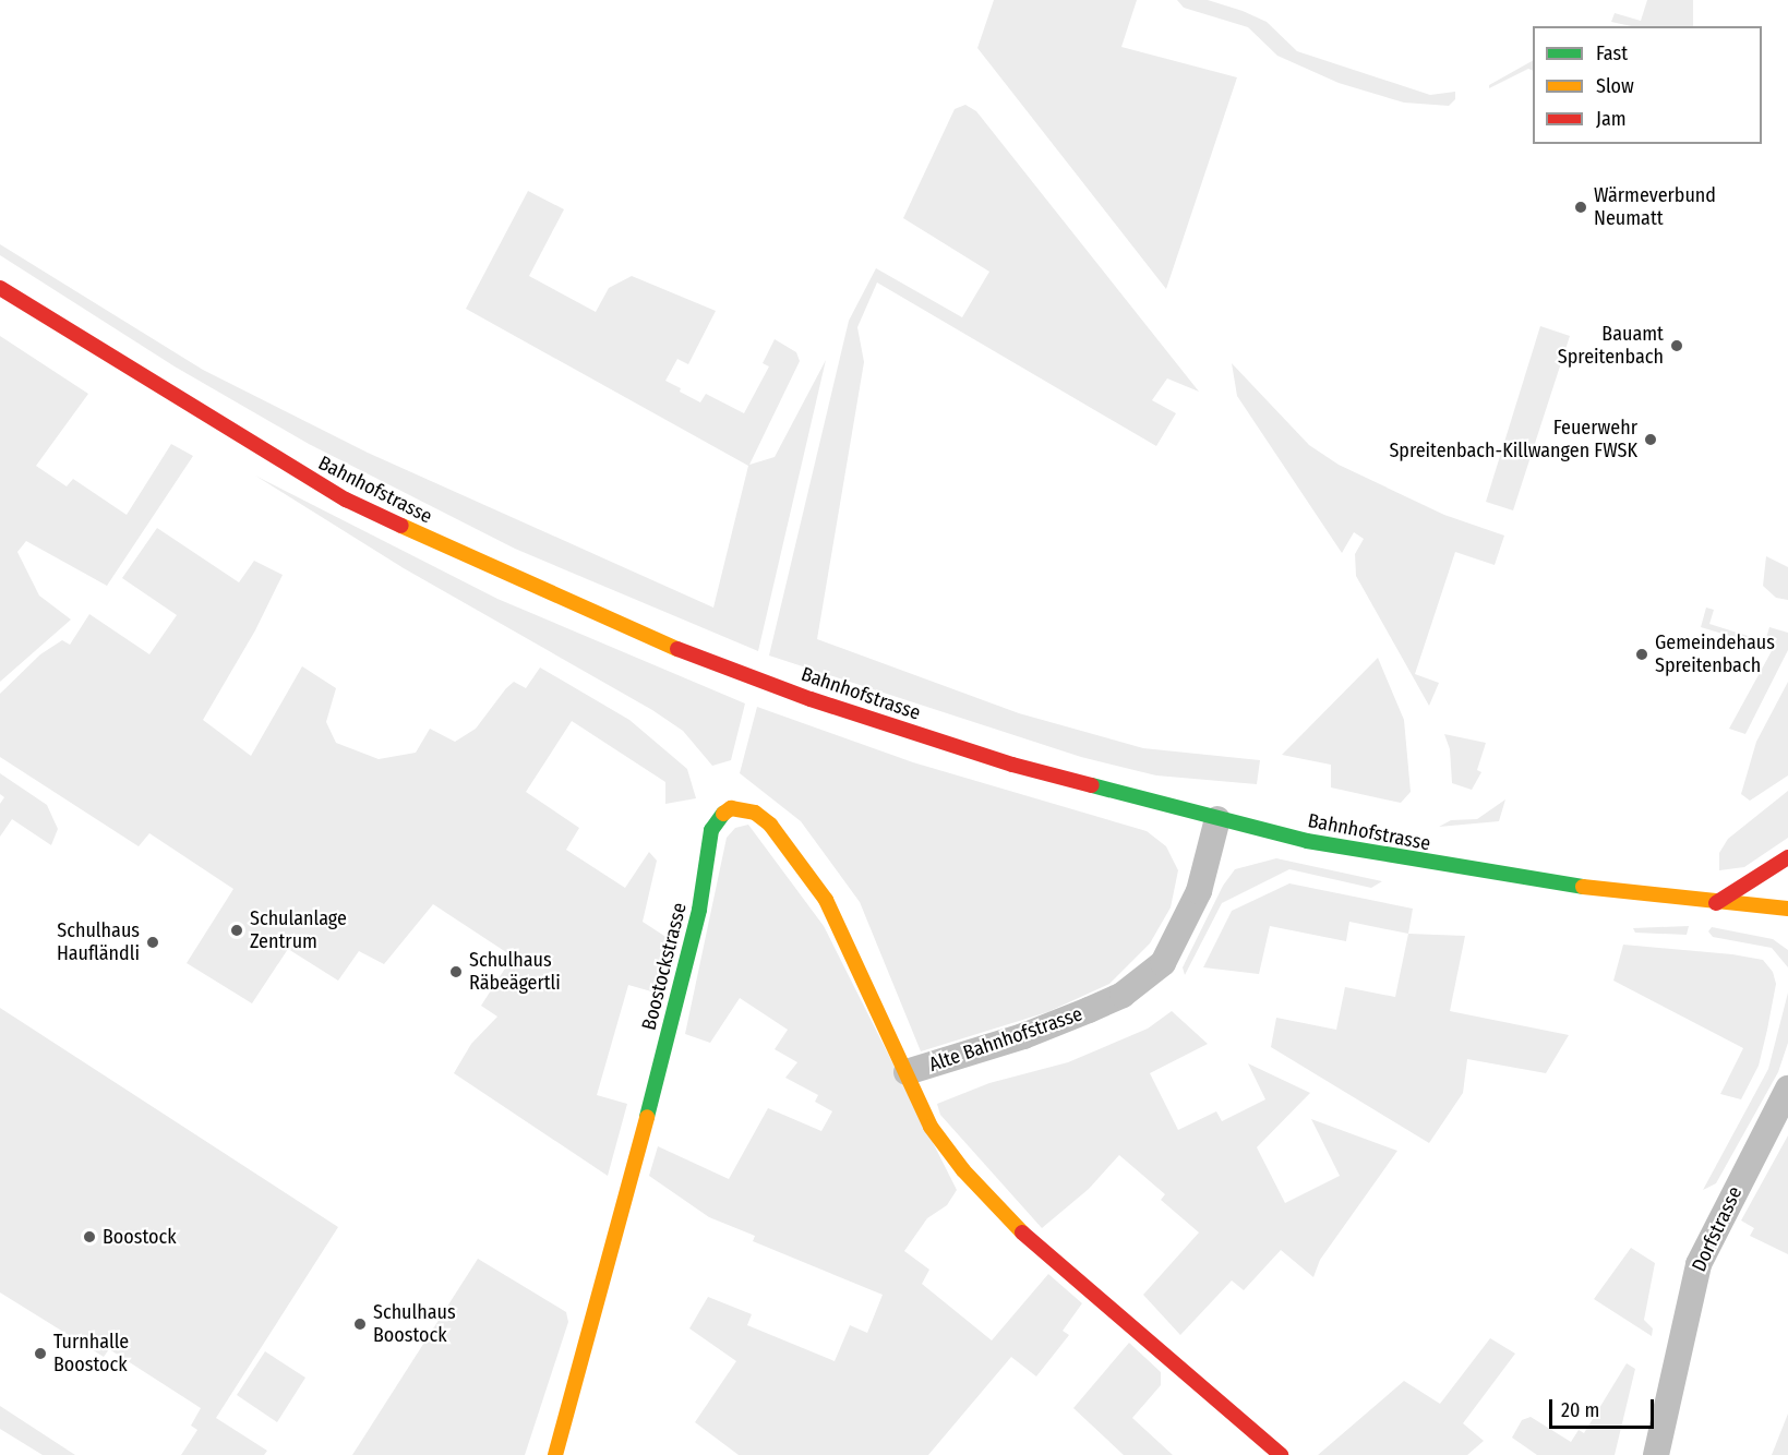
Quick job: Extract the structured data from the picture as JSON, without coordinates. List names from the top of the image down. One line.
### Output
{"streets":{"street":["Bahnhofstrasse","Boostockstrasse","Alte Bahnhofstrasse","Dorfstrasse"]},"crossings":[["Bahnhofstrasse","Alte Bahnhofstrasse"],["Boostockstrasse","Alte Bahnhofstrasse"]],"places":["Wärmeverbund Neumatt","Bauamt Spreitenbach","Feuerwehr Spreitenbach-Killwangen FWSK","Gemeindehaus Spreitenbach","Schulanlage Zentrum","Schulhaus Haufländli","Schulhaus Räbeägertli","Boostock","Schulhaus Boostock","Turnhalle Boostock"],"legend":["Fast","Slow","Jam"],"scale_bar":"20 m"}
